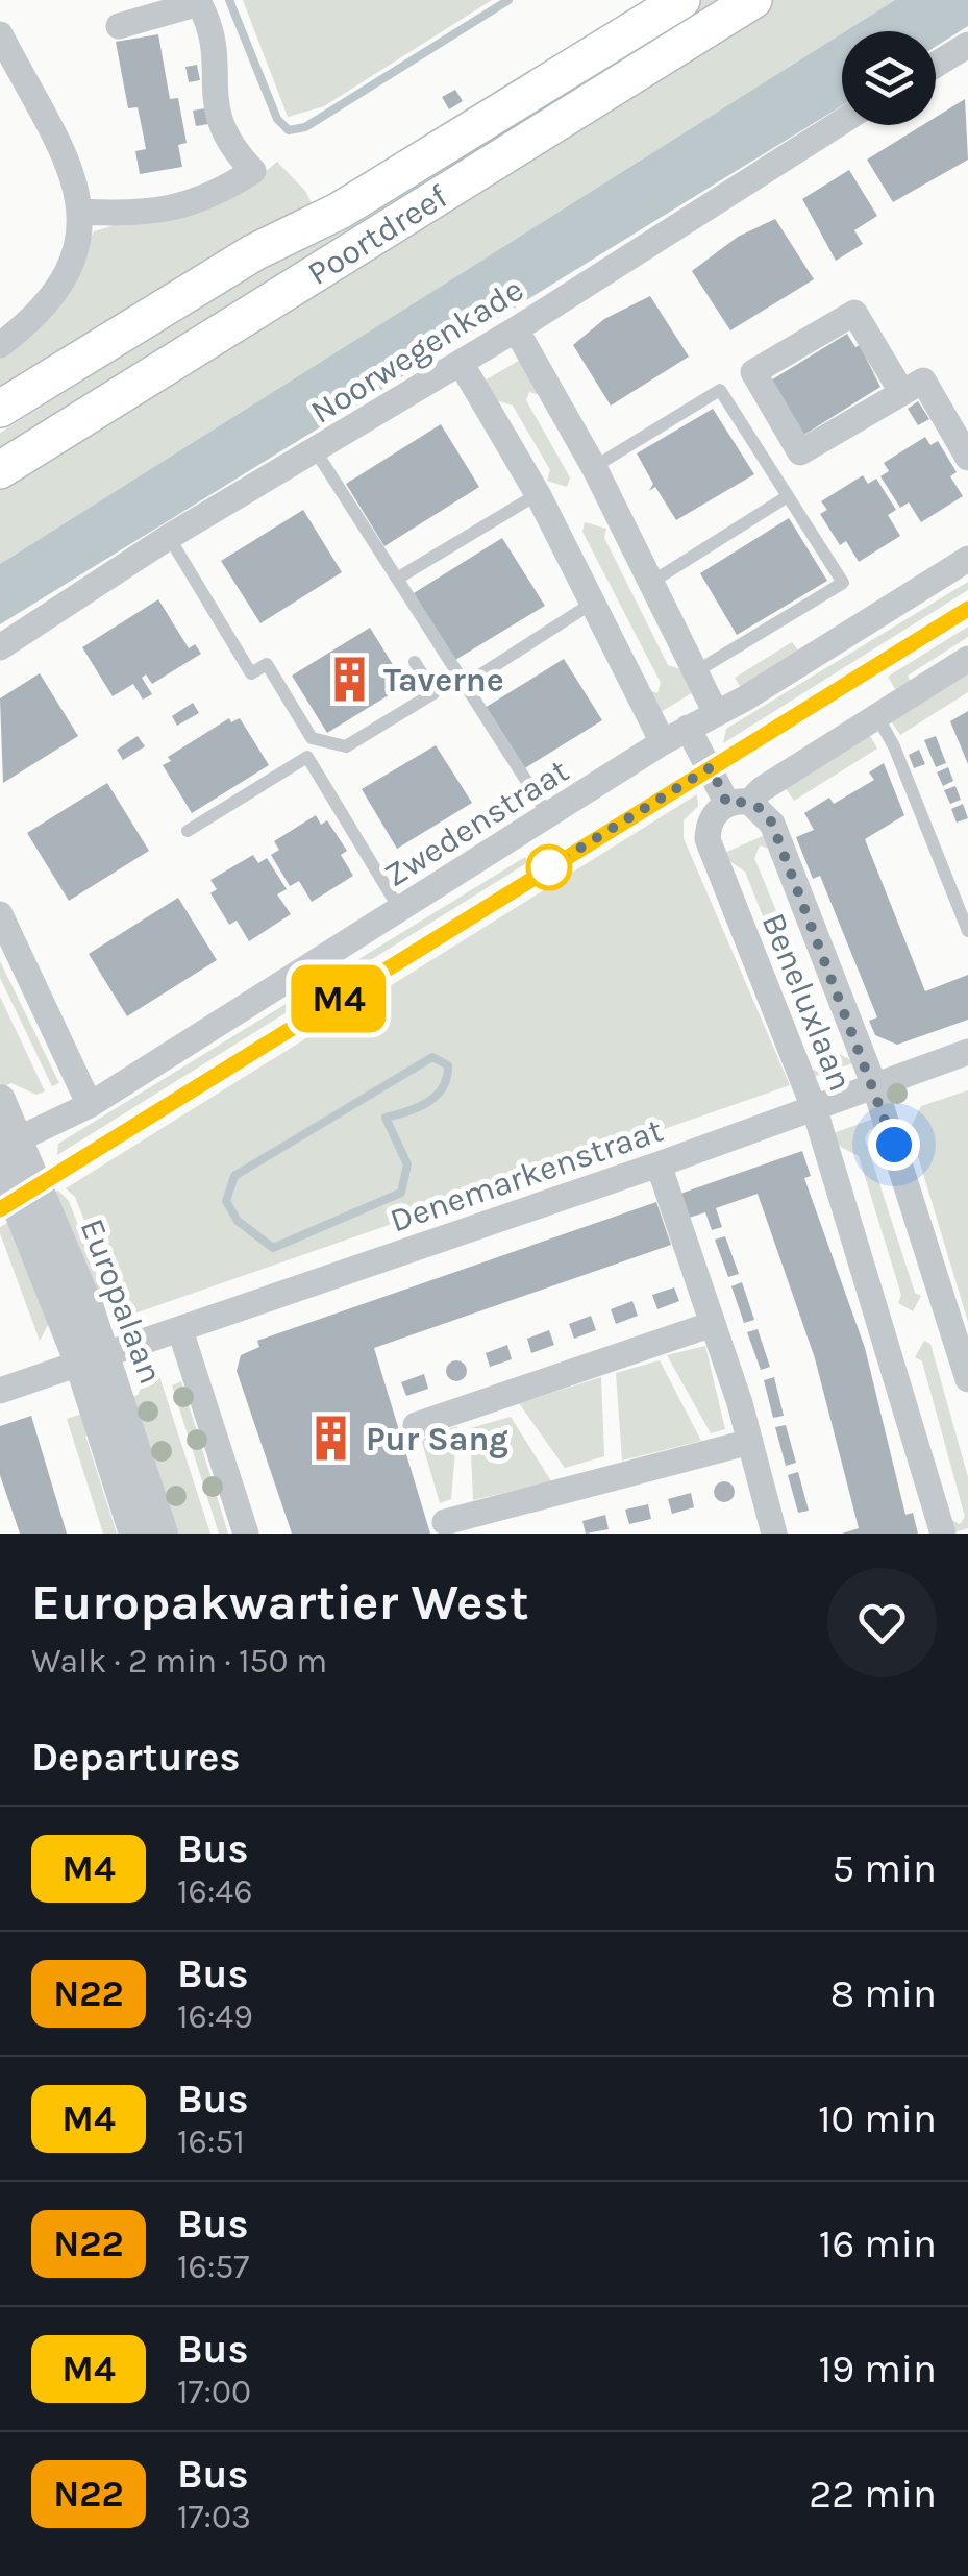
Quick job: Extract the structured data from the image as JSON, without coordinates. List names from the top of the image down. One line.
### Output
{"streets":{"main road":["Poortdreef"],"street":["Noorwegenkade","Zwedenstraat","Beneluxlaan","Denemarkenstraat","Europalaan"]},"crossings":[["Zwedenstraat","Beneluxlaan"],["Zwedenstraat","Europalaan"],["Beneluxlaan","Denemarkenstraat"],["Denemarkenstraat","Europalaan"]],"places":{"building":["Taverne","Pur Sang"]},"lines":["bus line M4"],"page":{"on_map":"M4","heading":[["Europakwartier West","Walk · 2 min · 150 m"],"Departures"],"list":[{"mark":"M4","name":"Bus","note":"16:46","value":"5 min"},{"mark":"N22","name":"Bus","note":"16:49","value":"8 min"},{"mark":"M4","name":"Bus","note":"16:51","value":"10 min"},{"mark":"N22","name":"Bus","note":"16:57","value":"16 min"},{"mark":"M4","name":"Bus","note":"17:00","value":"19 min"},{"mark":"N22","name":"Bus","note":"17:03","value":"22 min"}]}}
